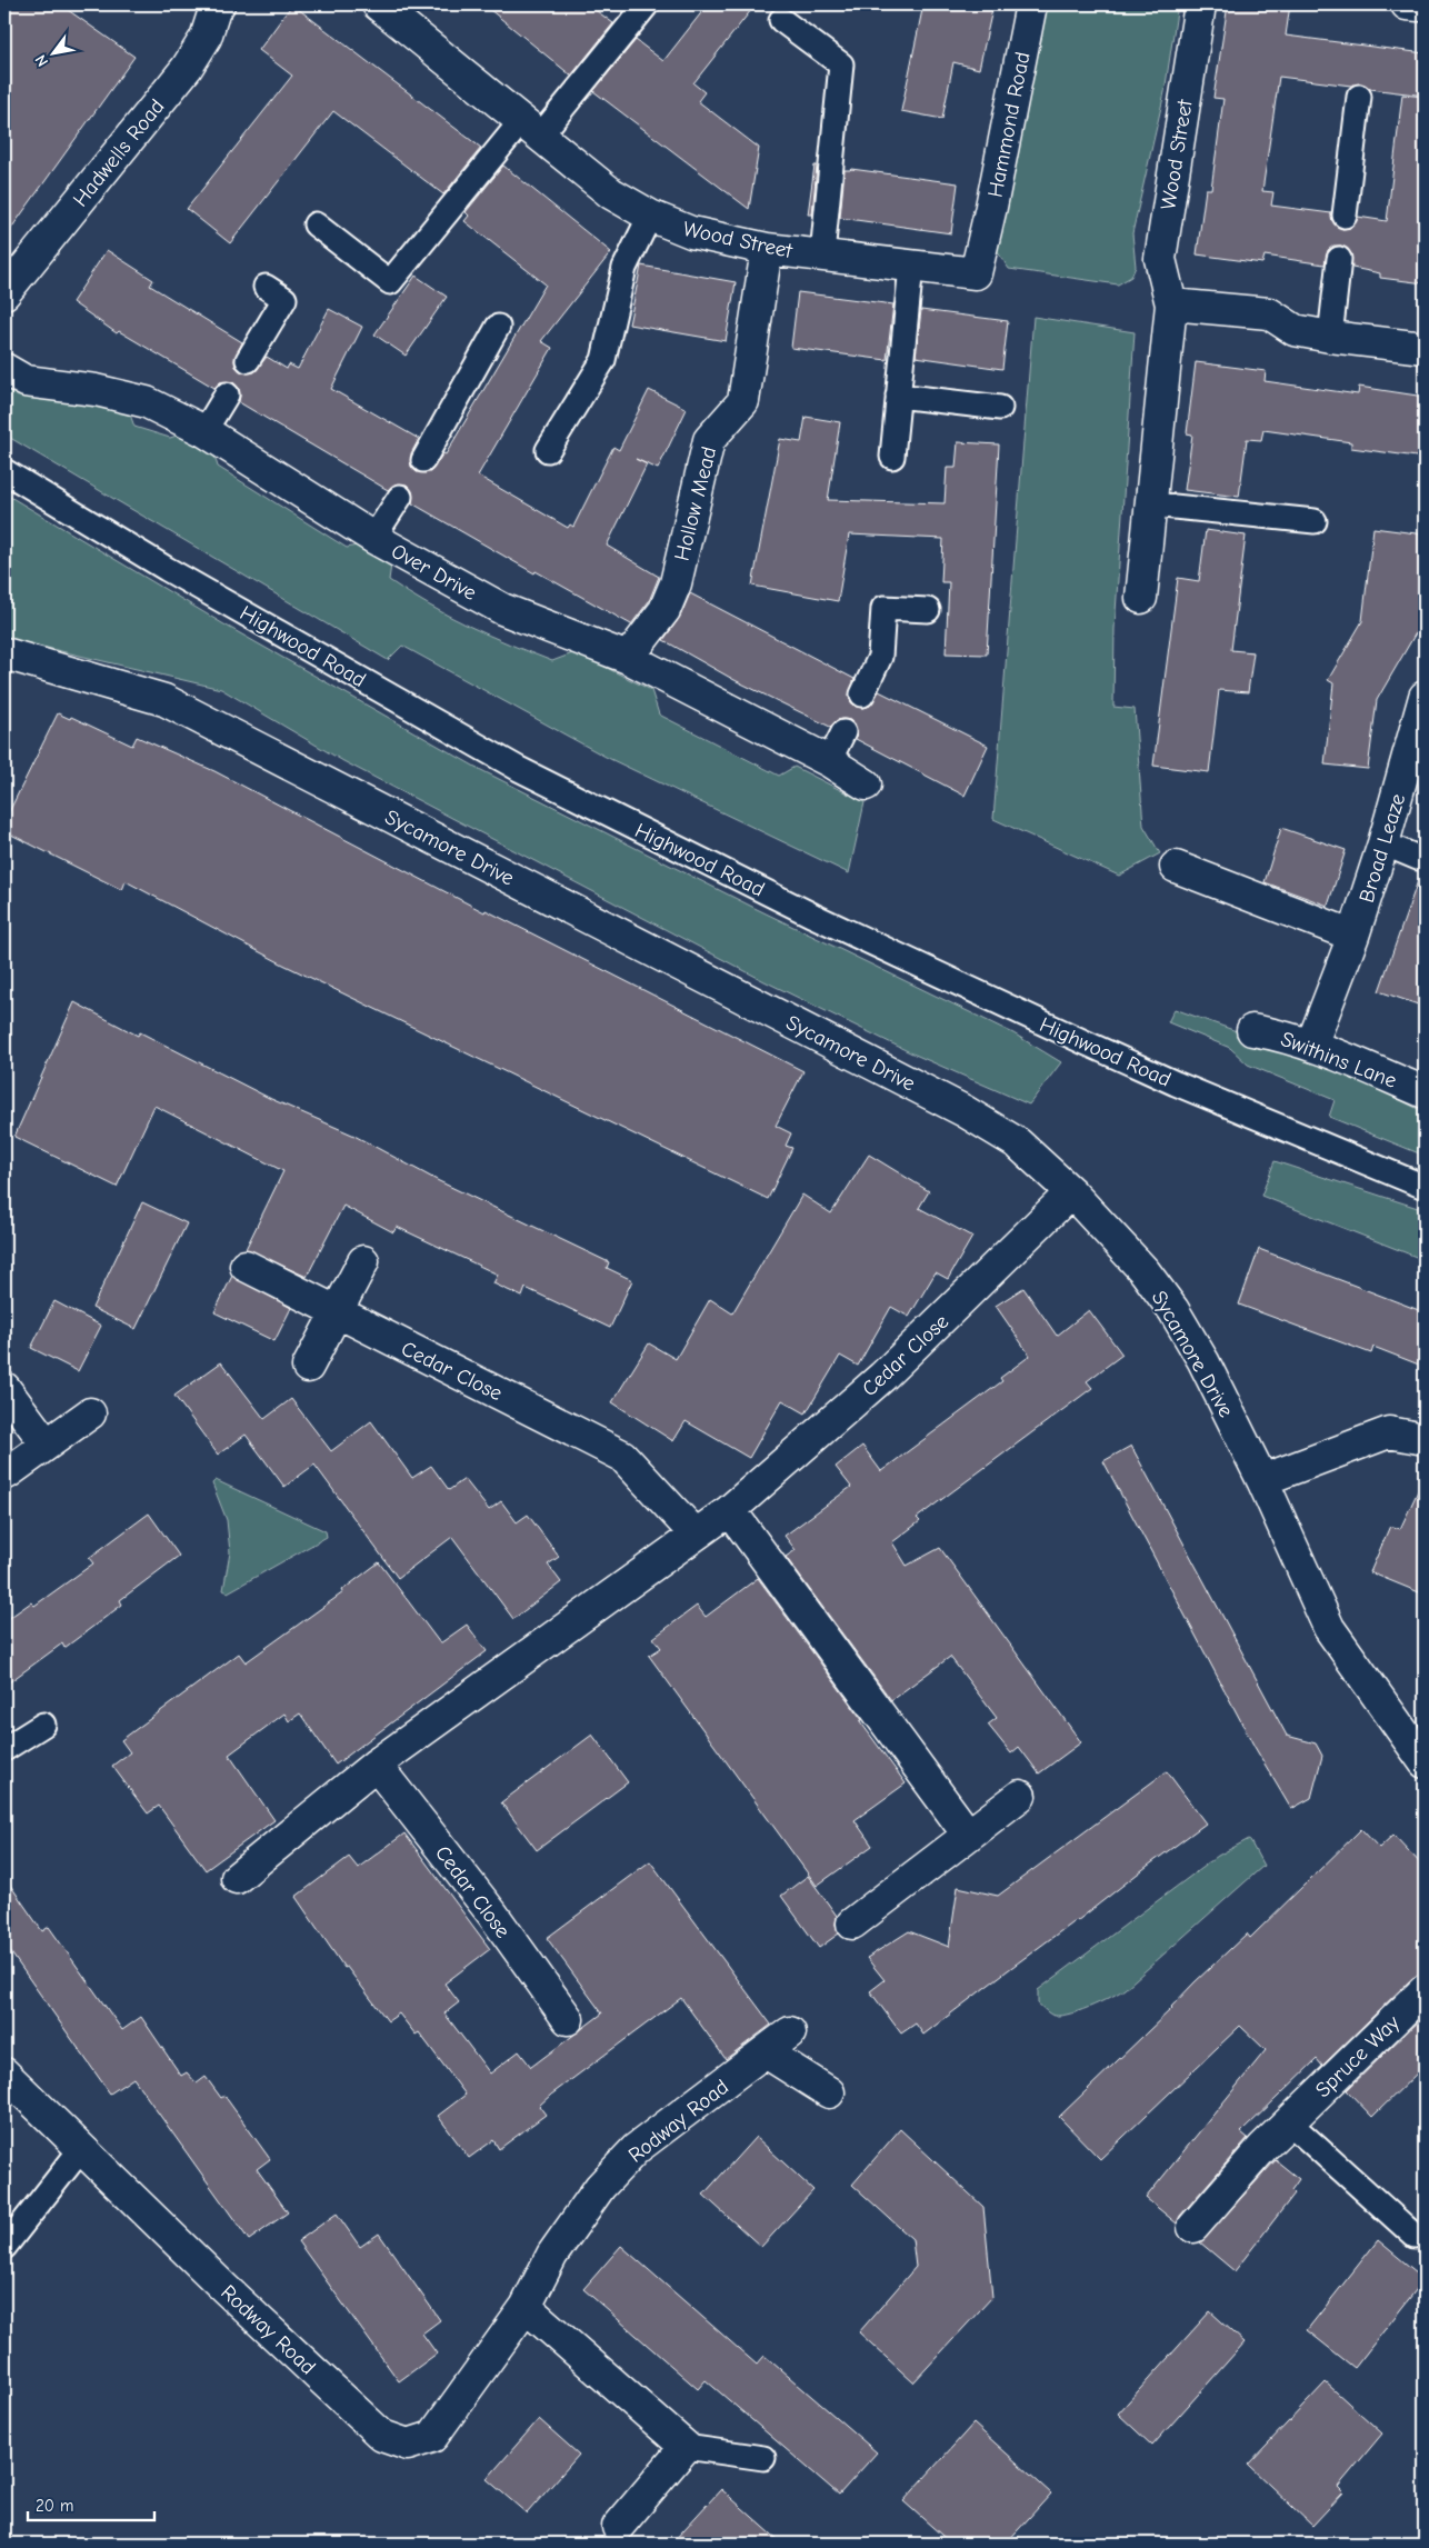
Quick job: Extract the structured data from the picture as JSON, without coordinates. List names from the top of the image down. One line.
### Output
{"streets":{"street":["Hammond Road","Hadwells Road","Wood Street","Hollow Mead","Over Drive","Sycamore Drive","Broad Leaze","Swithins Lane","Cedar Close","Spruce Way","Rodway Road"],"lane":["Highwood Road"]},"crossings":[["Hammond Road","Wood Street"],["Wood Street","Hollow Mead"],["Hollow Mead","Over Drive"],["Sycamore Drive","Cedar Close"],["Broad Leaze","Swithins Lane"]],"scale_bar":"20 m","north":"bottom left"}
